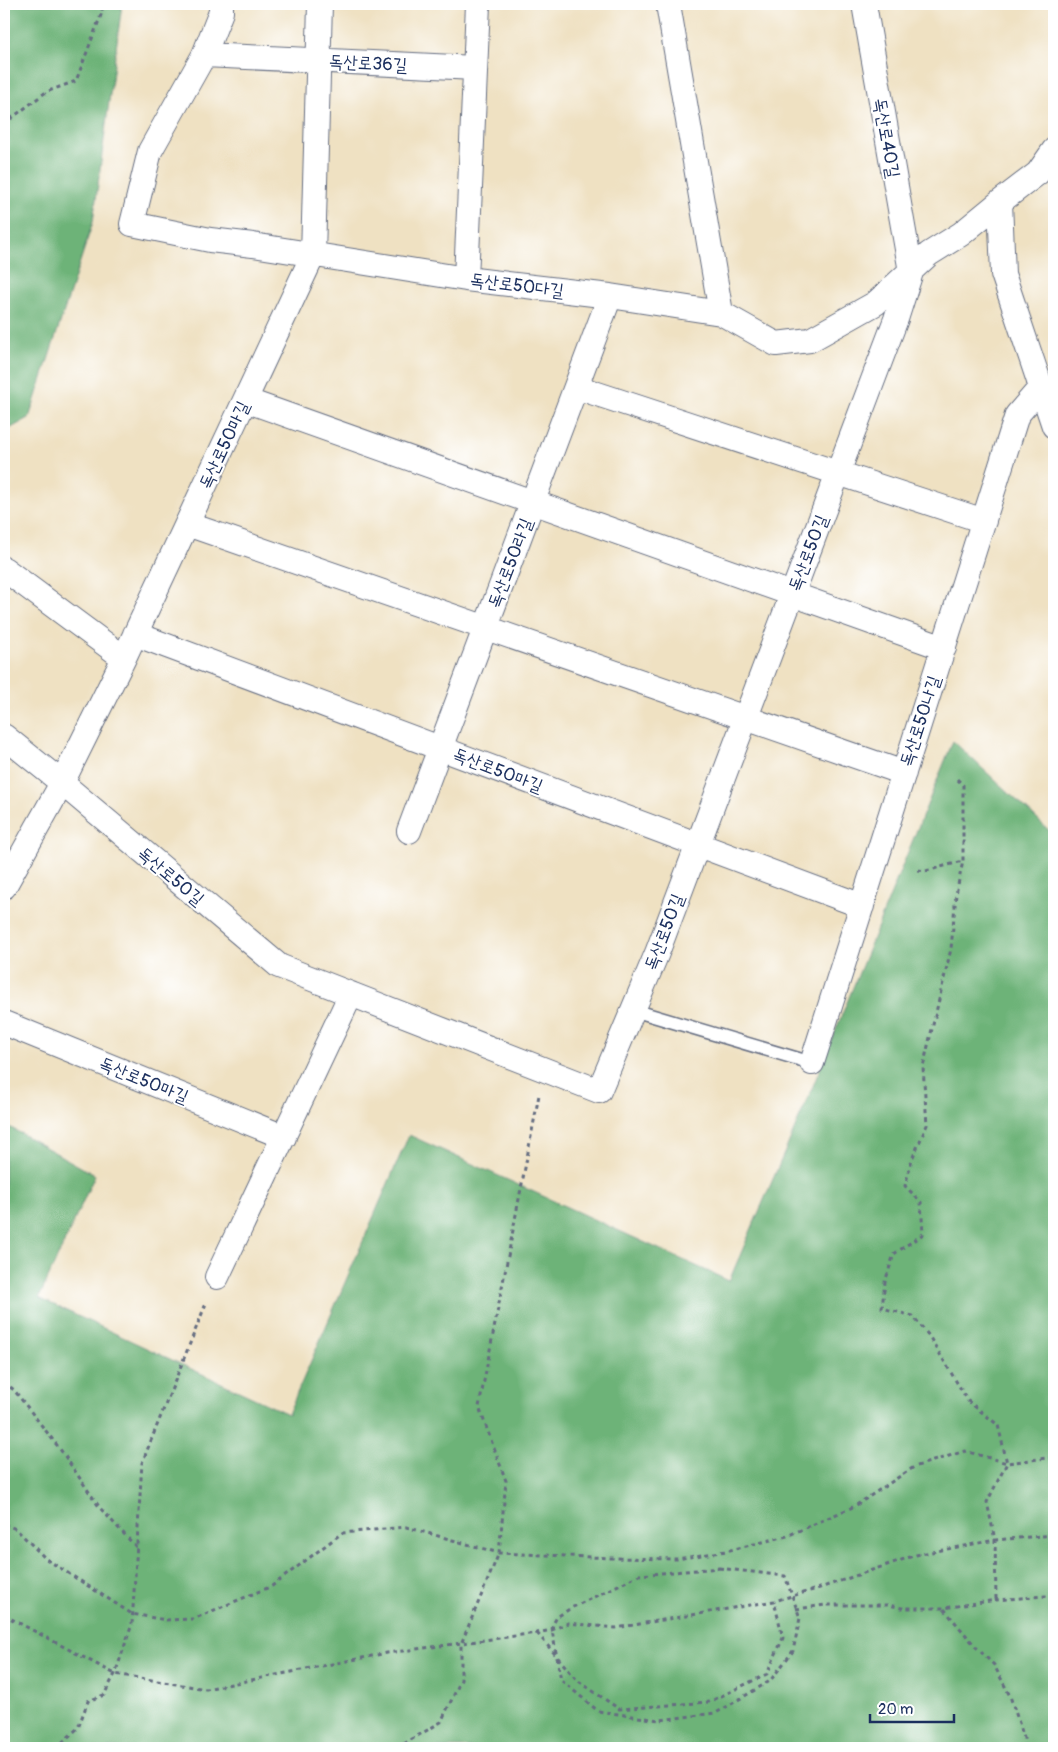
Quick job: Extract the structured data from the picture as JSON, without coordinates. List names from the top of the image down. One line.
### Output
{"streets":{"street":["독산로36길","독산로40길","독산로50다길","독산로50마길","독산로50길","독산로50라길","독산로50나길"]},"crossings":[["독산로40길","독산로50다길"],["독산로40길","독산로50길"],["독산로50다길","독산로50마길"],["독산로50다길","독산로50길"],["독산로50다길","독산로50라길"],["독산로50마길","독산로50길"],["독산로50마길","독산로50라길"],["독산로50마길","독산로50나길"]],"scale_bar":"20 m"}
